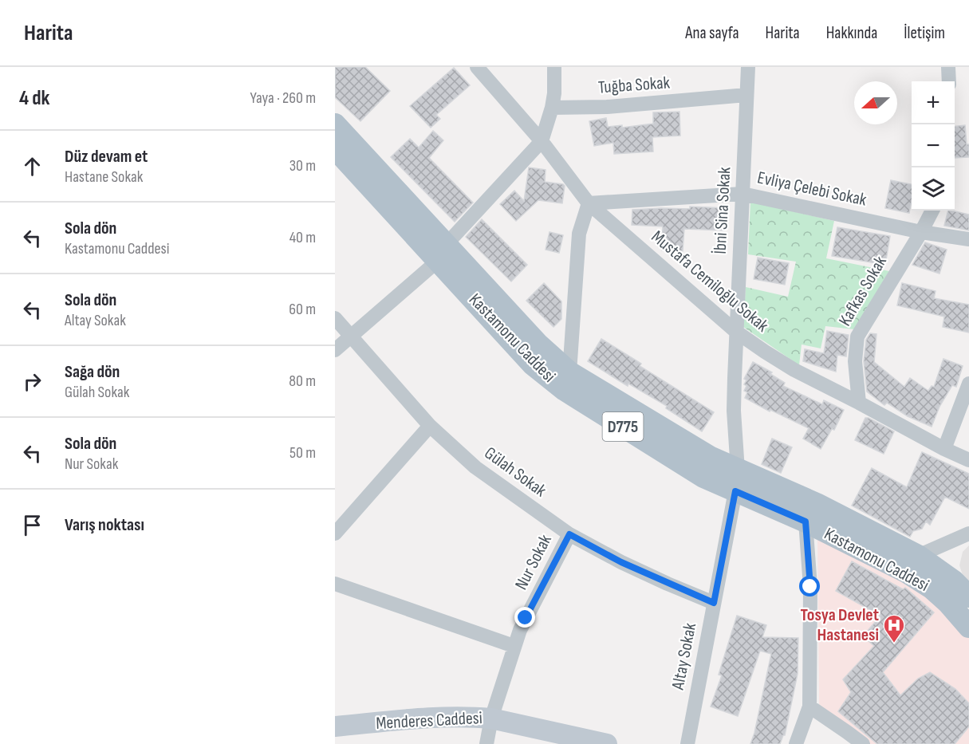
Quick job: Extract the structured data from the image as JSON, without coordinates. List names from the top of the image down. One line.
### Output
{"streets":{"main road":["Kastamonu Caddesi","D775"],"street":["Tuğba Sokak","Evliya Çelebi Sokak","İbni Sina Sokak","Mustafa Cemiloğlu Sokak","Kafkas Sokak","Gülah Sokak","Nur Sokak","Altay Sokak","Menderes Caddesi"]},"crossings":[["Tuğba Sokak","İbni Sina Sokak"],["Evliya Çelebi Sokak","İbni Sina Sokak"],["Evliya Çelebi Sokak","Mustafa Cemiloğlu Sokak"],["Evliya Çelebi Sokak","Kafkas Sokak"],["İbni Sina Sokak","Mustafa Cemiloğlu Sokak"],["İbni Sina Sokak","Kastamonu Caddesi"],["İbni Sina Sokak","Altay Sokak"],["Mustafa Cemiloğlu Sokak","Kafkas Sokak"],["Kastamonu Caddesi","Altay Sokak"],["Gülah Sokak","Nur Sokak"],["Gülah Sokak","Altay Sokak"],["Nur Sokak","Menderes Caddesi"]],"places":{"hospital":["Tosya Devlet Hastanesi"]},"north":"left","page":{"header":"Harita","nav":["Ana sayfa","Harita","Hakkında","İletişim"],"heading":["4 dk","Yaya · 260 m"],"map_buttons":["+","−"],"list":[["Düz devam et","Hastane Sokak","30 m"],["Sola dön","Kastamonu Caddesi","40 m"],["Sola dön","Altay Sokak","60 m"],["Sağa dön","Gülah Sokak","80 m"],["Sola dön","Nur Sokak","50 m"],"Varış noktası"]}}
